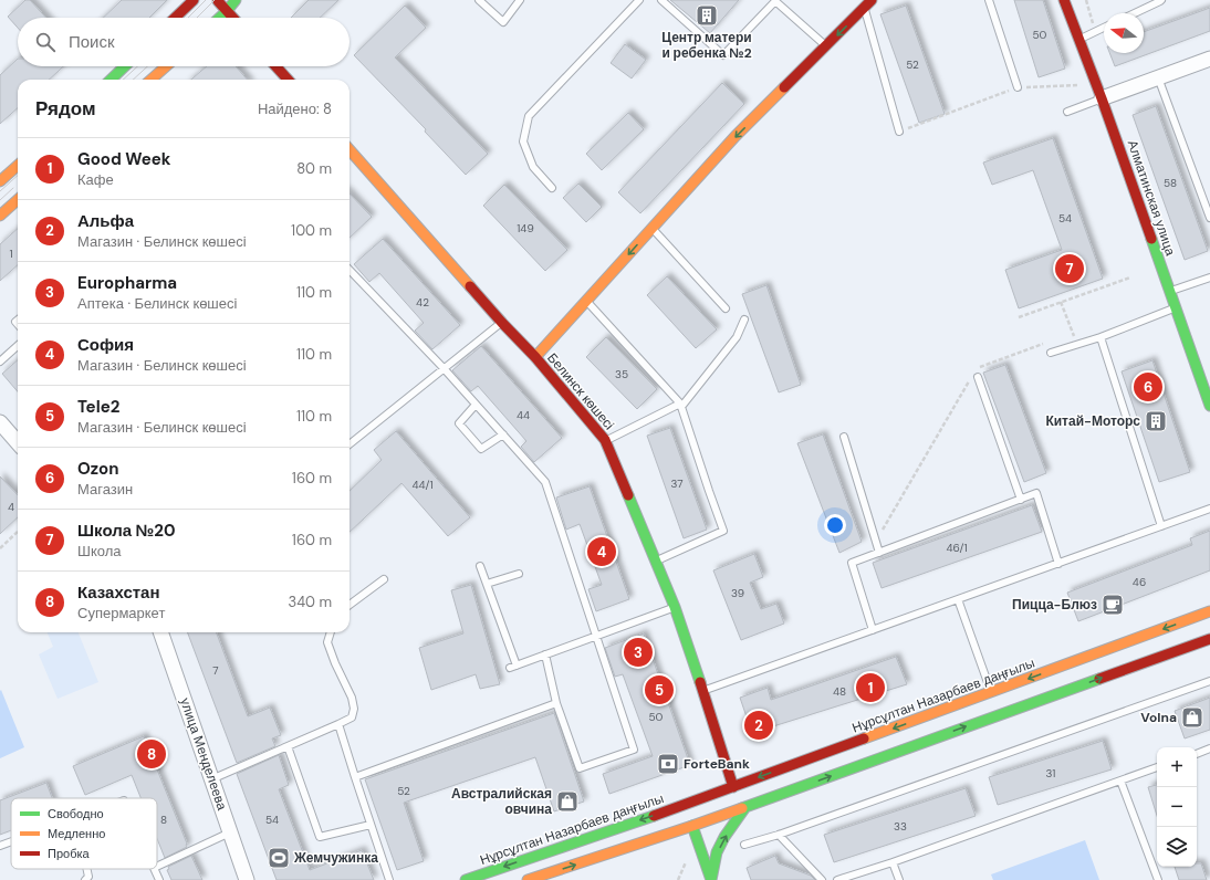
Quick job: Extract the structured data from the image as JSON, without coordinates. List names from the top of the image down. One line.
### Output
{"streets":{"main road":["Алматинская улица","Белинск көшесі","Нұрсұлтан Назарбаев даңғылы"],"street":["улица Менделеева"]},"crossings":[["Белинск көшесі","Нұрсұлтан Назарбаев даңғылы"]],"places":{"building":["Центр матери и ребенка №2","Китай-Моторс"],"cafe":["Пицца-Блюз"],"shop":["Volna","Австралийская овчина"],"bank":["ForteBank"],"sports":["Жемчужинка"]},"house_numbers":["50","52","58","54","149","1","42","35","44","37","44/1","4","46/1","46","39","7","48","50","31","52","8","54","33"],"legend":["Свободно","Медленно","Пробка"],"north":"left","page":{"search":"Поиск","heading":["Рядом","Найдено: 8"],"list":[{"mark":"1","name":"Good Week","note":"Кафе","value":"80 m"},{"mark":"2","name":"Альфа","note":"Магазин · Белинск көшесі","value":"100 m"},{"mark":"3","name":"Europharma","note":"Аптека · Белинск көшесі","value":"110 m"},{"mark":"4","name":"София","note":"Магазин · Белинск көшесі","value":"110 m"},{"mark":"5","name":"Tele2","note":"Магазин · Белинск көшесі","value":"110 m"},{"mark":"6","name":"Ozon","note":"Магазин","value":"160 m"},{"mark":"7","name":"Школа №20","note":"Школа","value":"160 m"},{"mark":"8","name":"Казахстан","note":"Супермаркет","value":"340 m"}],"pins":["7","6","4","3","1","5","2","8"],"map_buttons":["+","−"]}}
